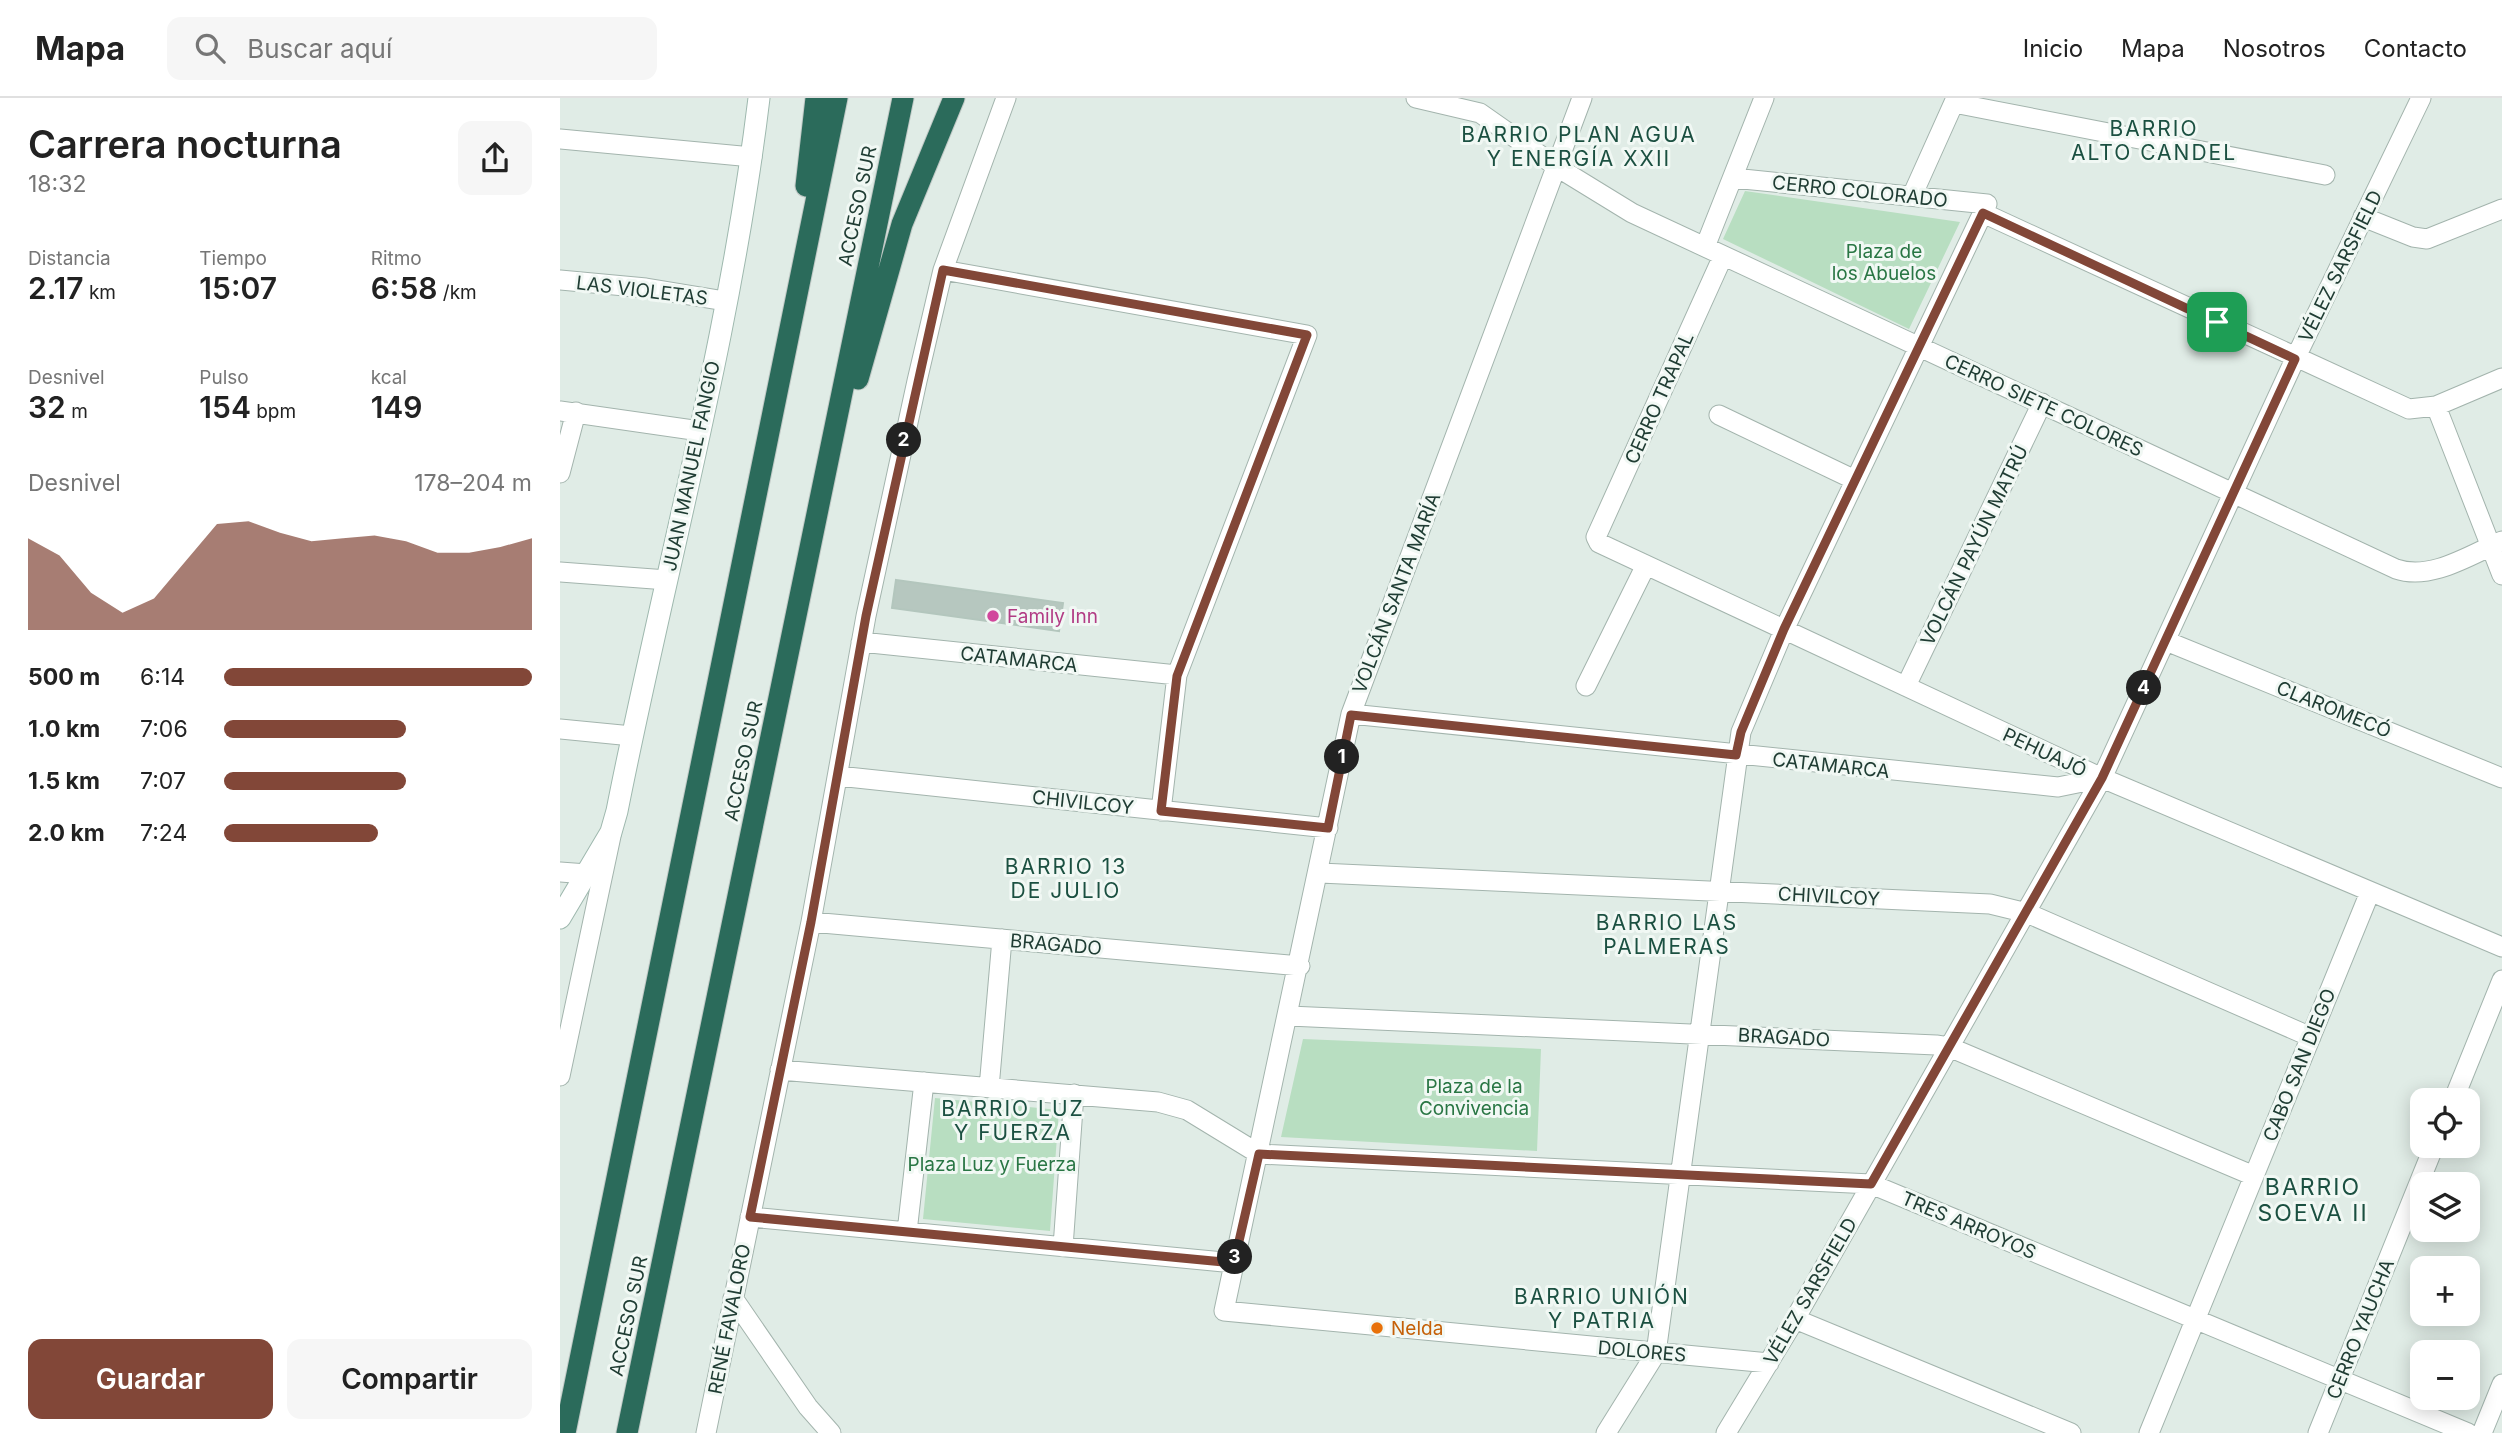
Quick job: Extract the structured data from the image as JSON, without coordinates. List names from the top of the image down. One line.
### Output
{"streets":{"highway":["ACCESO SUR"],"street":["CERRO COLORADO","VÉLEZ SARSFIELD","LAS VIOLETAS","CERRO TRAPAL","CERRO SIETE COLORES","JUAN MANUEL FANGIO","VOLCÁN PAYÚN MATRÚ","VOLCÁN SANTA MARÍA","CATAMARCA","CLAROMECÓ","PEHUAJÓ","CHIVILCOY","BRAGADO","CABO SAN DIEGO","TRES ARROYOS","RENÉ FAVALORO","CERRO YAUCHA","DOLORES"]},"crossings":[["CERRO COLORADO","VÉLEZ SARSFIELD"],["VÉLEZ SARSFIELD","CERRO SIETE COLORES"],["VÉLEZ SARSFIELD","CATAMARCA"],["VÉLEZ SARSFIELD","CLAROMECÓ"],["VÉLEZ SARSFIELD","PEHUAJÓ"],["VÉLEZ SARSFIELD","CHIVILCOY"],["VÉLEZ SARSFIELD","BRAGADO"],["VÉLEZ SARSFIELD","TRES ARROYOS"],["VÉLEZ SARSFIELD","DOLORES"],["LAS VIOLETAS","JUAN MANUEL FANGIO"],["CERRO TRAPAL","CERRO SIETE COLORES"],["CERRO TRAPAL","PEHUAJÓ"],["CERRO SIETE COLORES","VOLCÁN PAYÚN MATRÚ"],["CERRO SIETE COLORES","VOLCÁN SANTA MARÍA"],["VOLCÁN PAYÚN MATRÚ","PEHUAJÓ"],["VOLCÁN SANTA MARÍA","CATAMARCA"],["VOLCÁN SANTA MARÍA","CHIVILCOY"],["VOLCÁN SANTA MARÍA","BRAGADO"],["VOLCÁN SANTA MARÍA","TRES ARROYOS"],["VOLCÁN SANTA MARÍA","DOLORES"],["CATAMARCA","PEHUAJÓ"],["CATAMARCA","RENÉ FAVALORO"],["PEHUAJÓ","CABO SAN DIEGO"],["CHIVILCOY","CABO SAN DIEGO"],["CHIVILCOY","RENÉ FAVALORO"],["BRAGADO","CABO SAN DIEGO"],["BRAGADO","RENÉ FAVALORO"],["CABO SAN DIEGO","TRES ARROYOS"],["TRES ARROYOS","RENÉ FAVALORO"],["TRES ARROYOS","CERRO YAUCHA"]],"districts":["BARRIO ALTO CANDEL","BARRIO PLAN AGUA Y ENERGÍA XXII","BARRIO 13 DE JULIO","BARRIO LAS PALMERAS","BARRIO LUZ Y FUERZA","BARRIO SOEVA II","BARRIO UNIÓN Y PATRIA"],"parks":["Plaza de los Abuelos","Plaza de la Convivencia","Plaza Luz y Fuerza"],"places":["Family Inn","Nelda"],"page":{"header":"Mapa","search":"Buscar aquí","nav":["Inicio","Mapa","Nosotros","Contacto"],"heading":["Carrera nocturna","18:32"],"stats":[["Distancia","2.17 km"],["Tiempo","15:07"],["Ritmo","6:58 /km"],["Desnivel","32 m"],["Pulso","154 bpm"],["kcal","149"]],"pins":["2","4","1","3"],"chart":["Desnivel","178–204 m"],"list":[{"name":"500 m","note":"6:14"},{"name":"1.0 km","note":"7:06"},{"name":"1.5 km","note":"7:07"},{"name":"2.0 km","note":"7:24"}],"map_buttons":["+","−"],"buttons":["Guardar","Compartir"]}}
